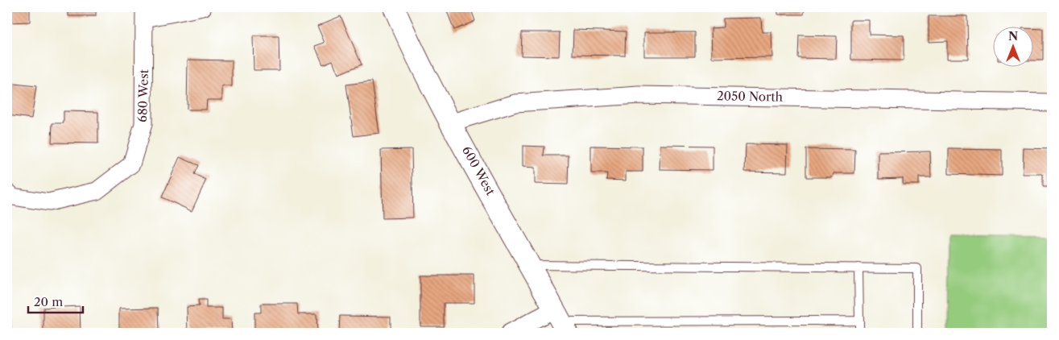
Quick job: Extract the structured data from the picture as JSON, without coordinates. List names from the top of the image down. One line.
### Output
{"streets":{"street":["680 West","2050 North","600 West"]},"crossings":[["2050 North","600 West"]],"scale_bar":"20 m","north":"top"}
